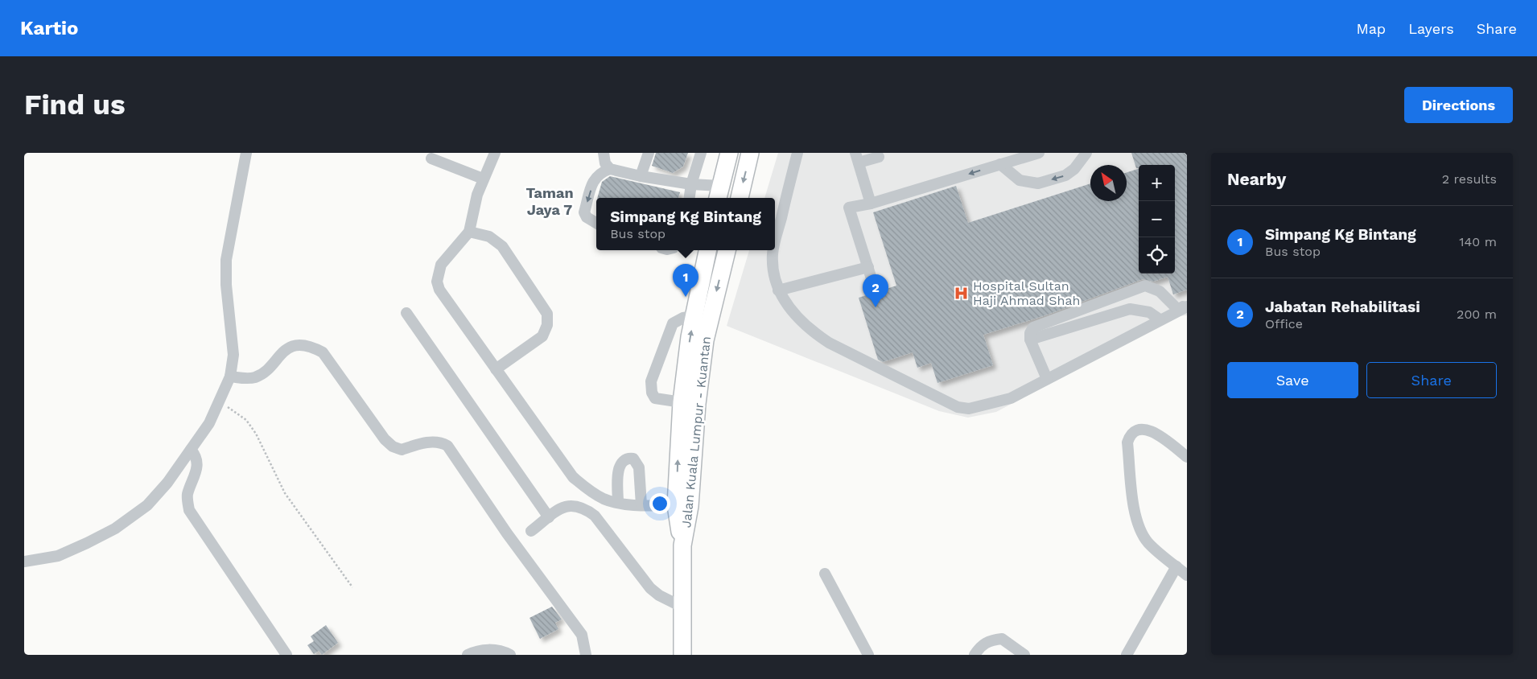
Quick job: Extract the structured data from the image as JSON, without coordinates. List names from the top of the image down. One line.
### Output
{"streets":{"highway":["Jalan Kuala Lumpur - Kuantan"]},"districts":["Taman Jaya 7"],"places":{"hospital":["Hospital Sultan Haji Ahmad Shah"]},"north":"top left","page":{"header":"Kartio","nav":["Map","Layers","Share"],"buttons":["Directions",["Save","Share"]],"title":"Find us","heading":["Nearby","2 results"],"map_buttons":["+","−"],"popup":["Simpang Kg Bintang","Bus stop"],"list":[{"mark":"1","name":"Simpang Kg Bintang","note":"Bus stop","value":"140 m"},{"mark":"2","name":"Jabatan Rehabilitasi","note":"Office","value":"200 m"}],"pins":["1","2"]}}
